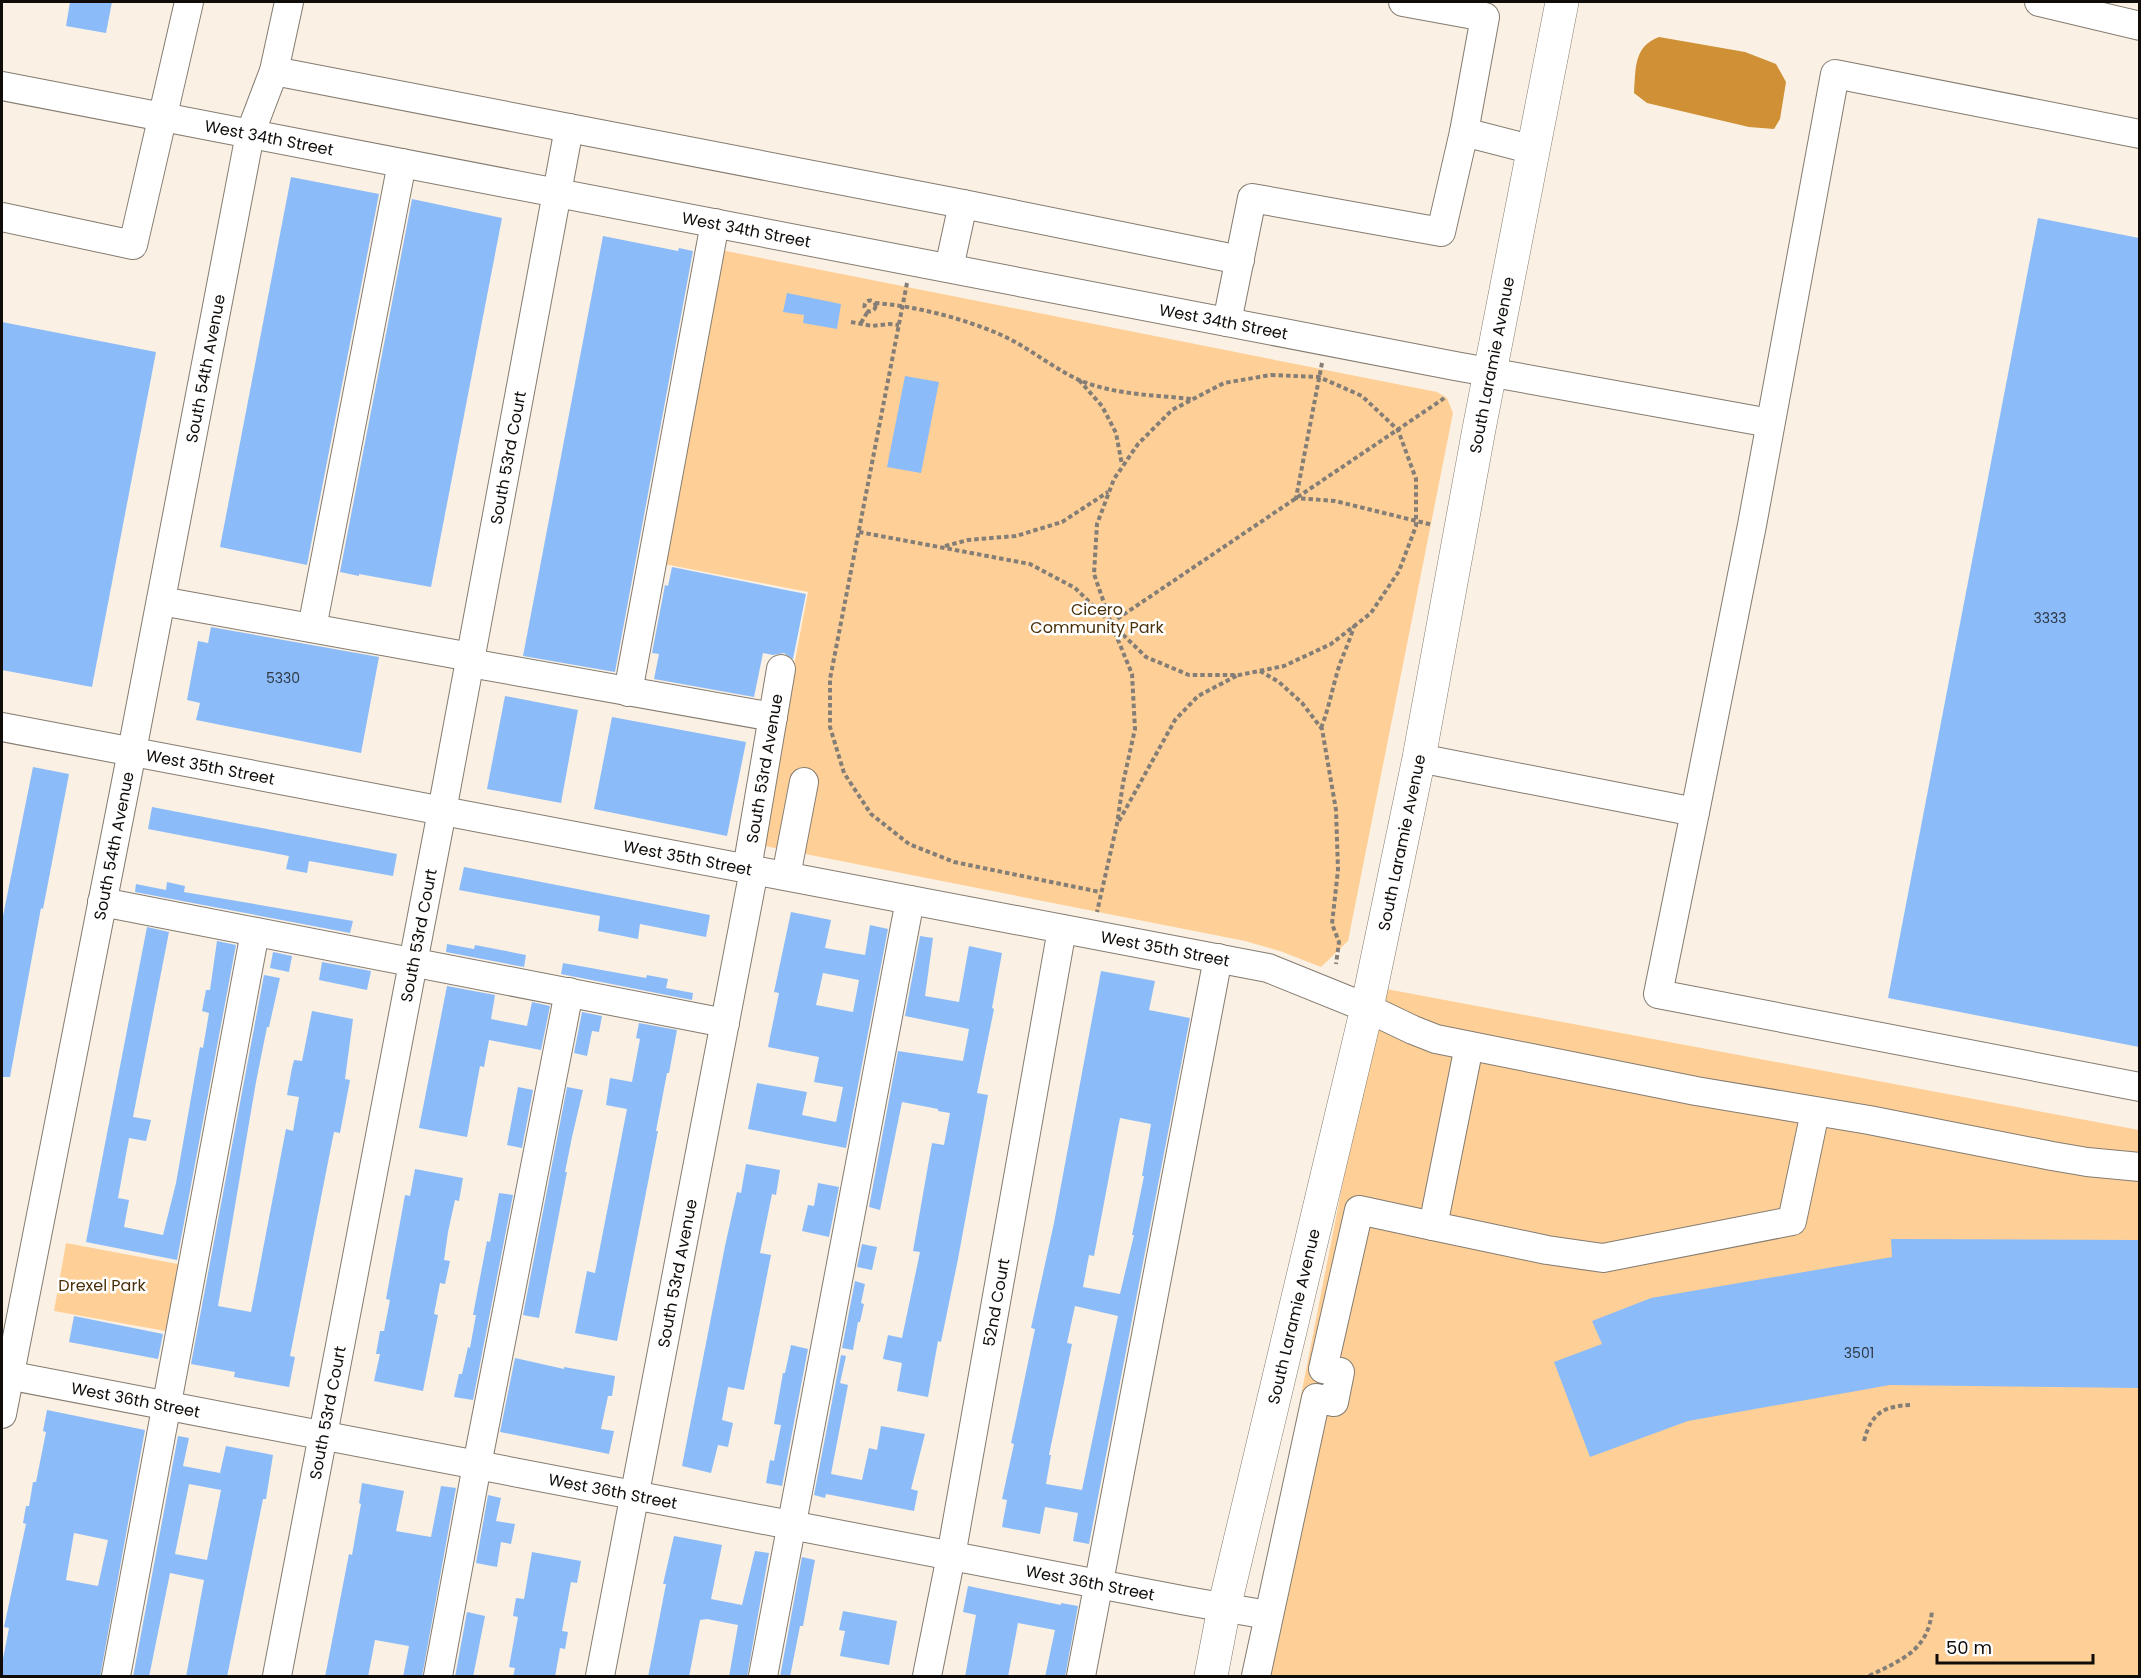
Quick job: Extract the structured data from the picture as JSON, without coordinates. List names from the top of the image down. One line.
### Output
{"streets":{"main road":["South Laramie Avenue"],"street":["West 34th Street","South 54th Avenue","South 53rd Court","West 35th Street","South 53rd Avenue","52nd Court","West 36th Street"]},"crossings":[["West 34th Street","South Laramie Avenue"],["West 34th Street","South 54th Avenue"],["West 34th Street","South 53rd Court"],["South Laramie Avenue","West 35th Street"],["South Laramie Avenue","West 36th Street"],["South 54th Avenue","West 35th Street"],["South 54th Avenue","West 36th Street"],["South 53rd Court","West 35th Street"],["South 53rd Court","West 36th Street"],["West 35th Street","South 53rd Avenue"],["West 35th Street","52nd Court"],["South 53rd Avenue","West 36th Street"],["52nd Court","West 36th Street"]],"parks":["Cicero Community Park","Drexel Park"],"house_numbers":["3333","5330","3501"],"scale_bar":"50 m"}
